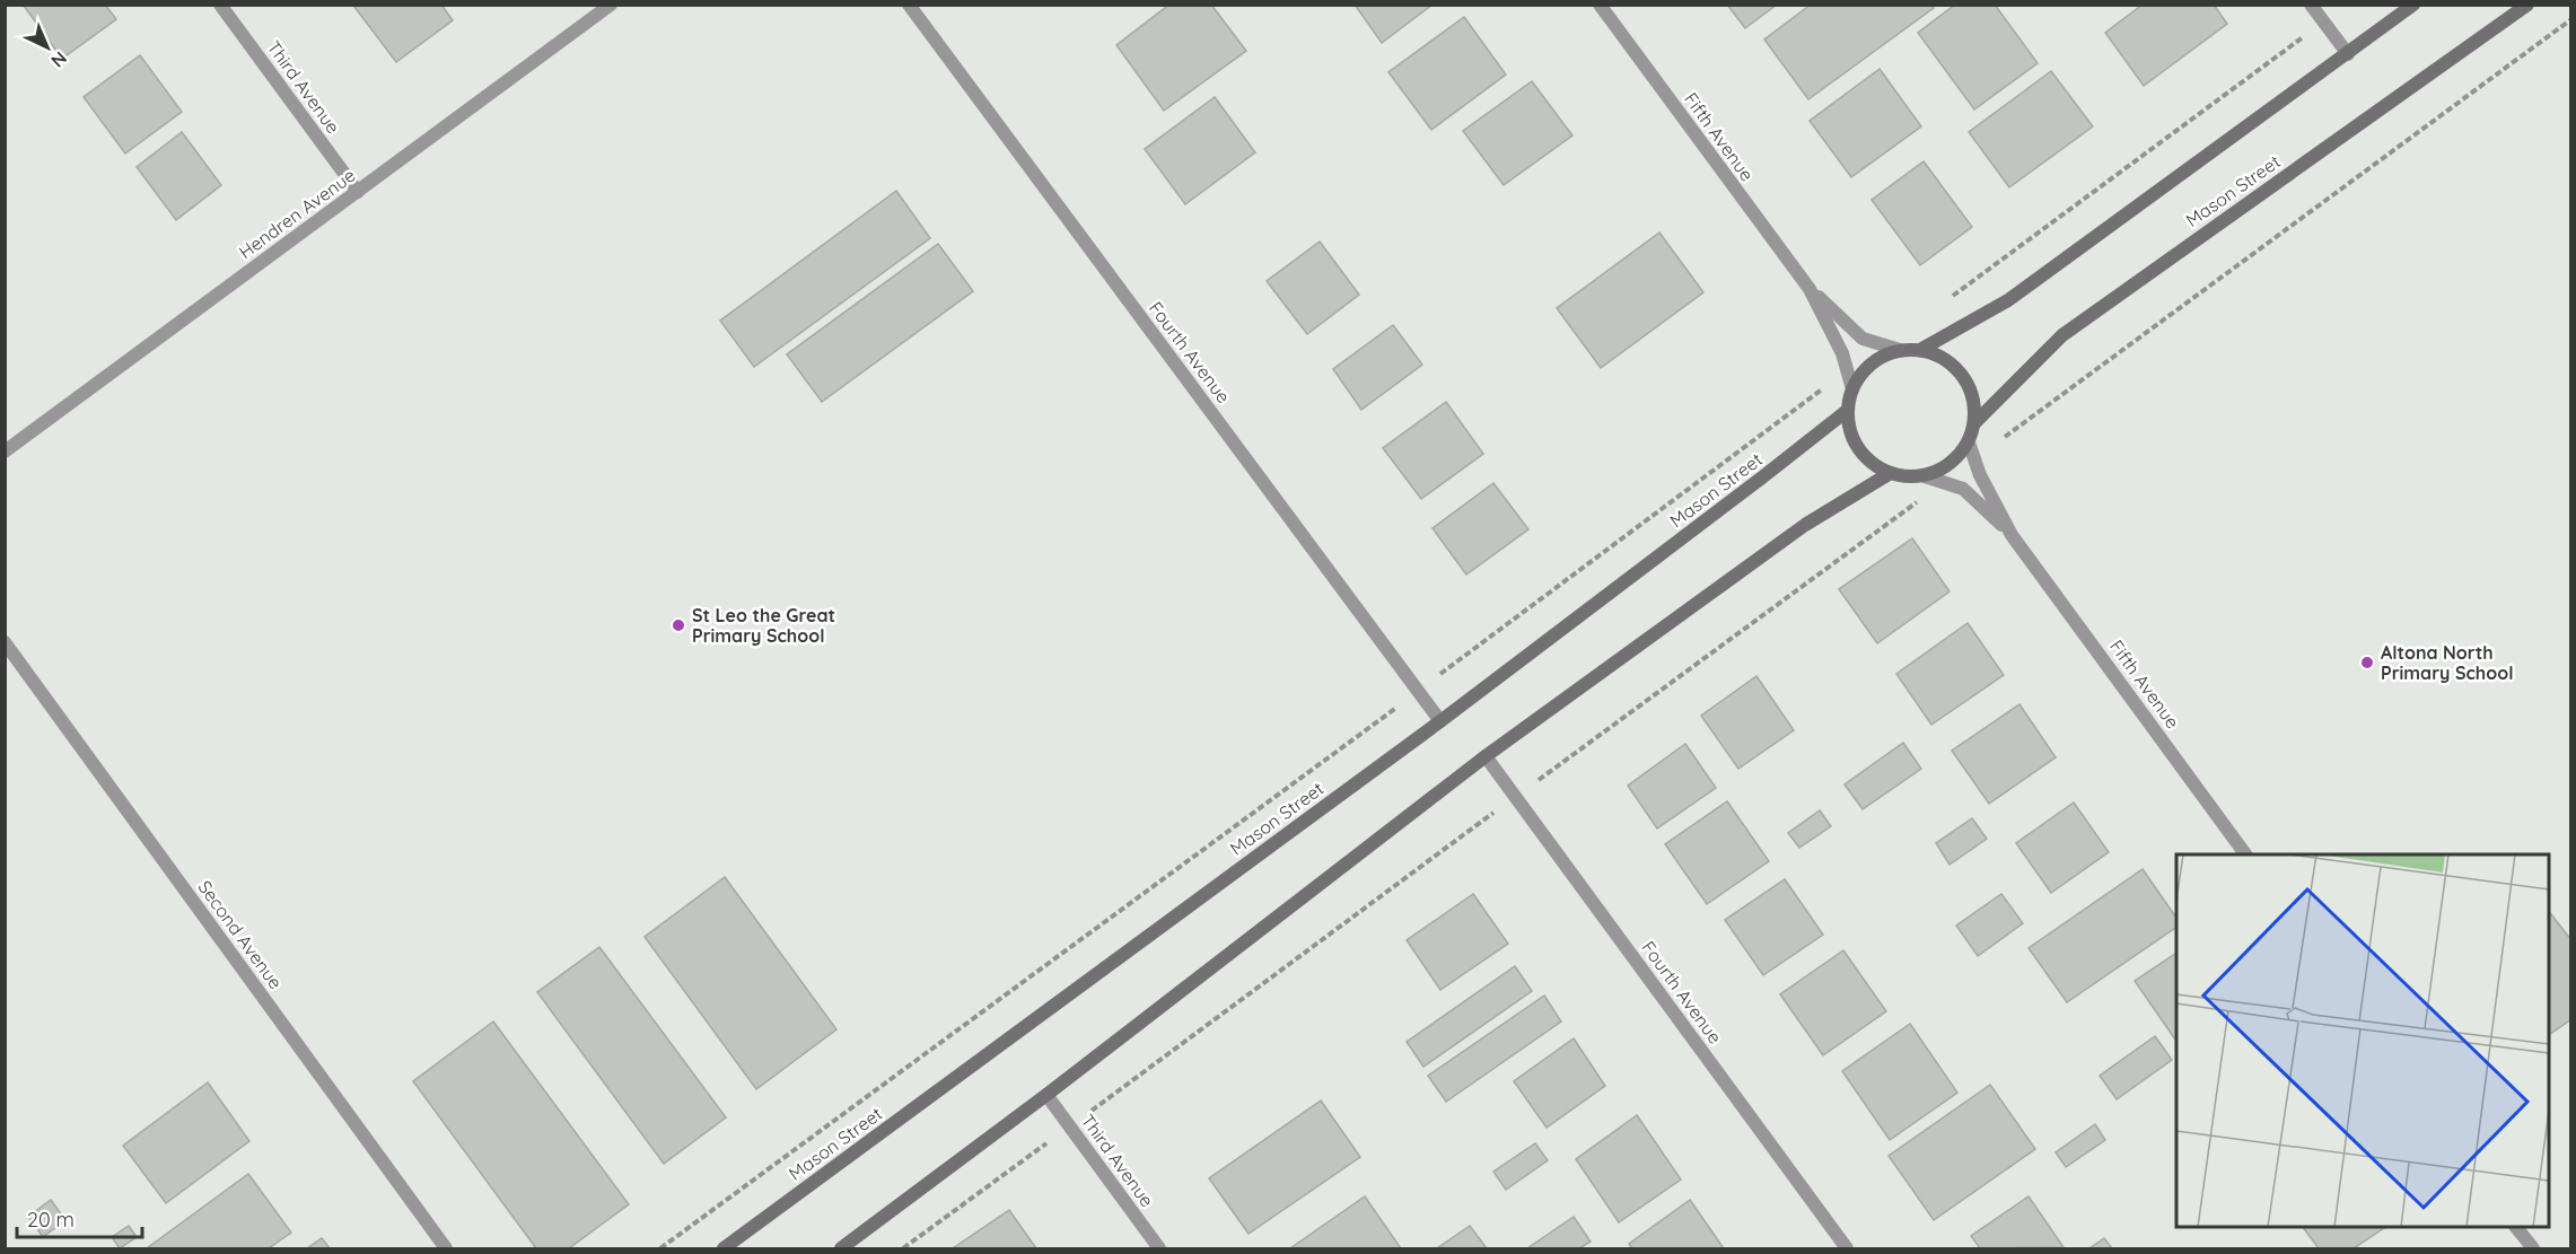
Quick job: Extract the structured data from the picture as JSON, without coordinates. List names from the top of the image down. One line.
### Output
{"streets":{"street":["Third Avenue","Fifth Avenue","Mason Street","Hendren Avenue","Fourth Avenue","Second Avenue"]},"crossings":[["Third Avenue","Hendren Avenue"],["Fifth Avenue","Mason Street"],["Mason Street","Fourth Avenue"]],"places":["St Leo the Great Primary School","Altona North Primary School"],"scale_bar":"20 m","north":"bottom right"}
